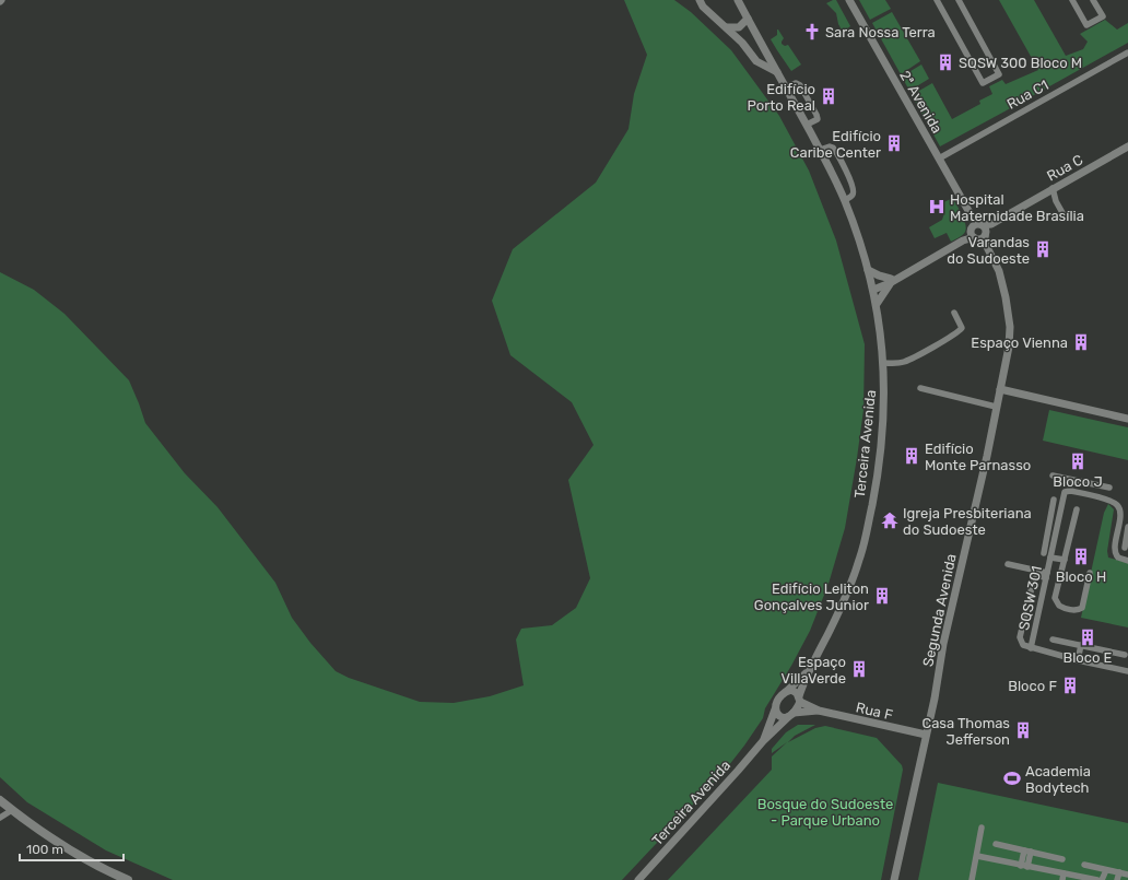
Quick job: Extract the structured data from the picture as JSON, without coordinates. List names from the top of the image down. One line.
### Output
{"streets":{"street":["Rua C1","2ª Avenida","Rua C","Terceira Avenida","SQSW 301","Segunda Avenida","Rua F"]},"crossings":[["Rua C1","2ª Avenida"],["2ª Avenida","Rua C"],["2ª Avenida","Segunda Avenida"],["Rua C","Terceira Avenida"],["Rua C","Segunda Avenida"],["Terceira Avenida","Rua F"],["Segunda Avenida","Rua F"]],"parks":["Bosque do Sudoeste - Parque Urbano"],"places":{"church":["Sara Nossa Terra"],"building":["SQSW 300 Bloco M","Edifício Porto Real","Edifício Caribe Center","Varandas do Sudoeste","Espaço Vienna","Edifício Monte Parnasso","Bloco J","Bloco H","Edifício Leliton Gonçalves Junior","Bloco E","Espaço VillaVerde","Bloco F","Casa Thomas Jefferson"],"hospital":["Hospital Maternidade Brasília"],"temple":["Igreja Presbiteriana do Sudoeste"],"sports":["Academia Bodytech"]},"scale_bar":"100 m"}
